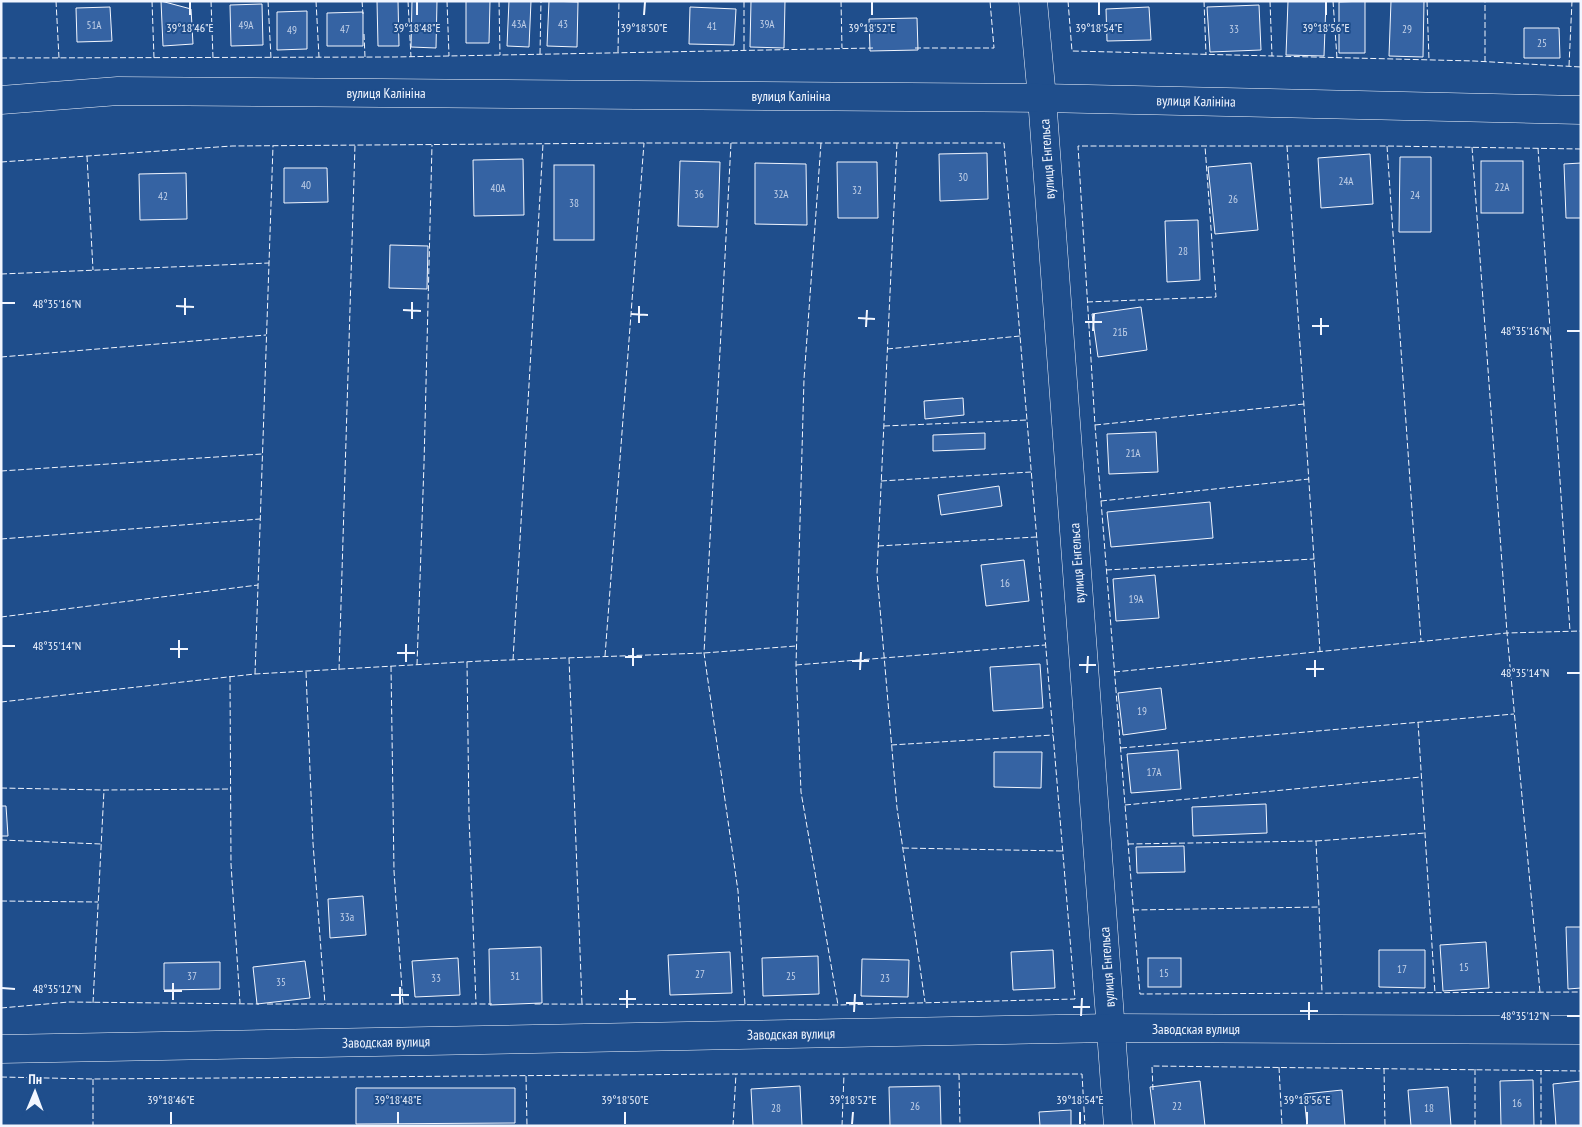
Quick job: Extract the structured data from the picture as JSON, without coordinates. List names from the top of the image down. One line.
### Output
{"streets":{"street":["вулиця Калініна","вулиця Енгельса","Заводская вулиця"]},"crossings":[["вулиця Калініна","вулиця Енгельса"],["вулиця Енгельса","Заводская вулиця"]],"house_numbers":["43А","43","39А","51А","49А","41","47","33","29","49","25","30","24А","40","22А","40А","32","36","32А","24","42","26","38","28","21Б","21А","16","19А","19","17А","33а","15","17","15","27","37","31","25","33","23","35","16","26","22","28","18"],"north":"top","coordinates":["39°18'46\"E","39°18'48\"E","39°18'50\"E","39°18'52\"E","39°18'54\"E","39°18'56\"E","48°35'16\"N","48°35'14\"N","48°35'12\"N"]}
